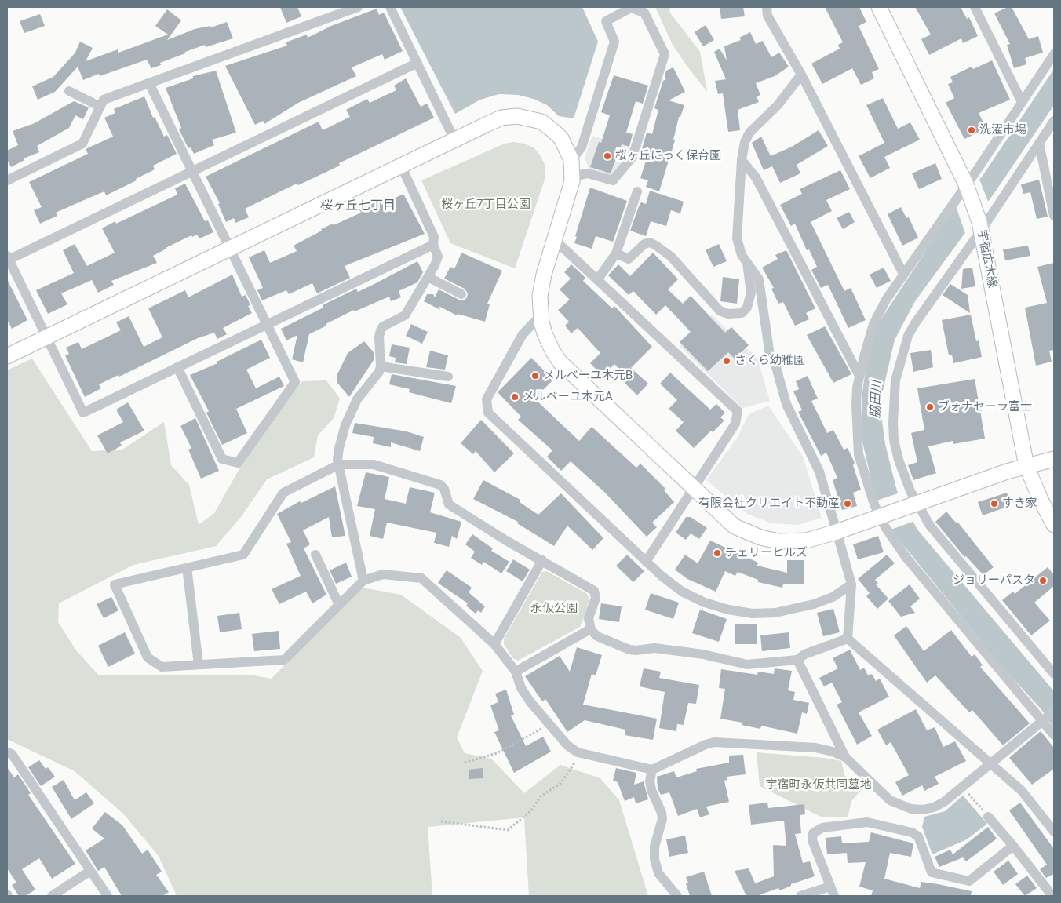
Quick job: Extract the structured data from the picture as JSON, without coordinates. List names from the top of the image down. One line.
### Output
{"streets":{"street":["宇宿広木線"]},"districts":["桜ヶ丘七丁目"],"water":["脇田川"],"parks":["桜ヶ丘7丁目公園","永仮公園","宇宿町永仮共同墓地"],"places":["洗濯市場","桜ヶ丘にっく保育園","さくら幼稚園","メルベーユ木元B","メルベーユ木元A","ブォナセーラ富士","有限会社クリエイト不動産","すき家","チェリーヒルズ","ジョリーパスタ"]}
